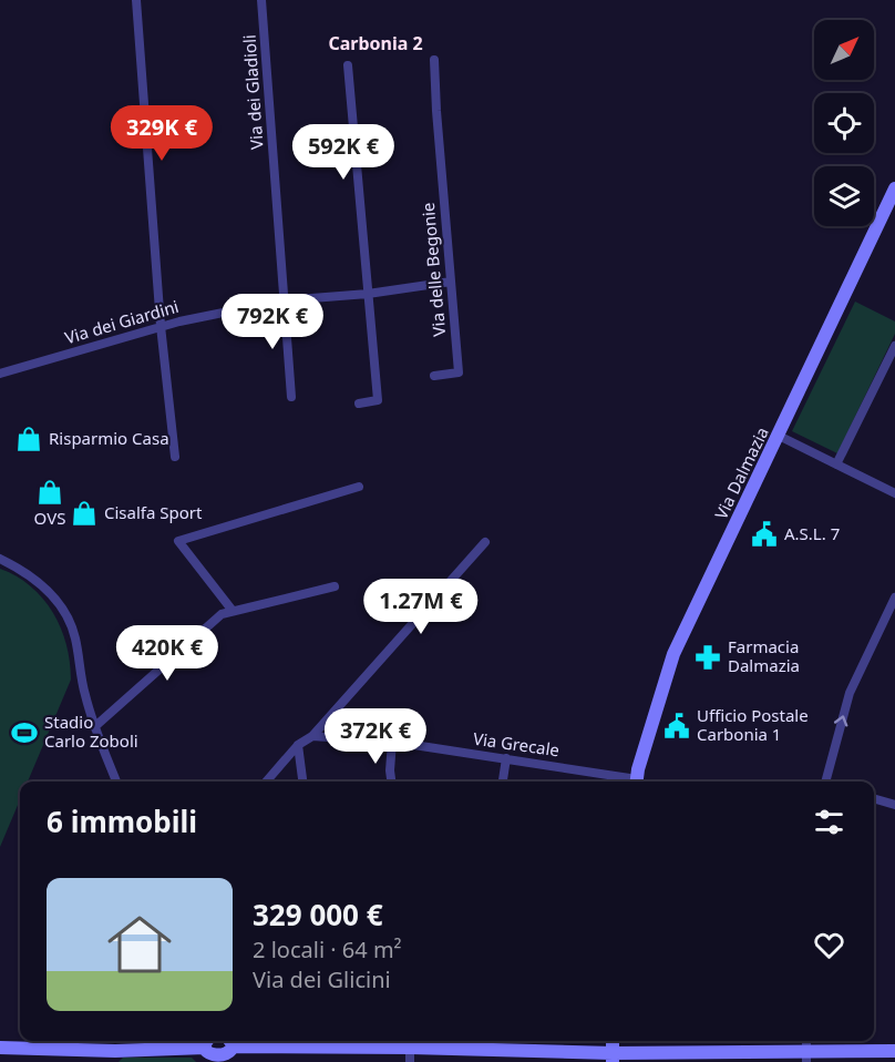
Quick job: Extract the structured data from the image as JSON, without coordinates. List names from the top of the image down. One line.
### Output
{"streets":{"street":["Via dei Gladioli","Via delle Begonie","Via dei Giardini","Via Dalmazia","Via Grecale"]},"crossings":[["Via dei Gladioli","Via dei Giardini"],["Via delle Begonie","Via dei Giardini"]],"districts":["Carbonia 2"],"places":{"shop":["Risparmio Casa","OVS","Cisalfa Sport"],"public building":["A.S.L. 7","Ufficio Postale Carbonia 1"],"pharmacy":["Farmacia Dalmazia"],"sports":["Stadio Carlo Zoboli"]},"north":"top right","page":{"price":["329K €","592K €","792K €","1.27M €","420K €","372K €"],"heading":"6 immobili","list":[{"name":"329 000 €","note":"2 locali · 64 m² · Via dei Glicini"}]}}
